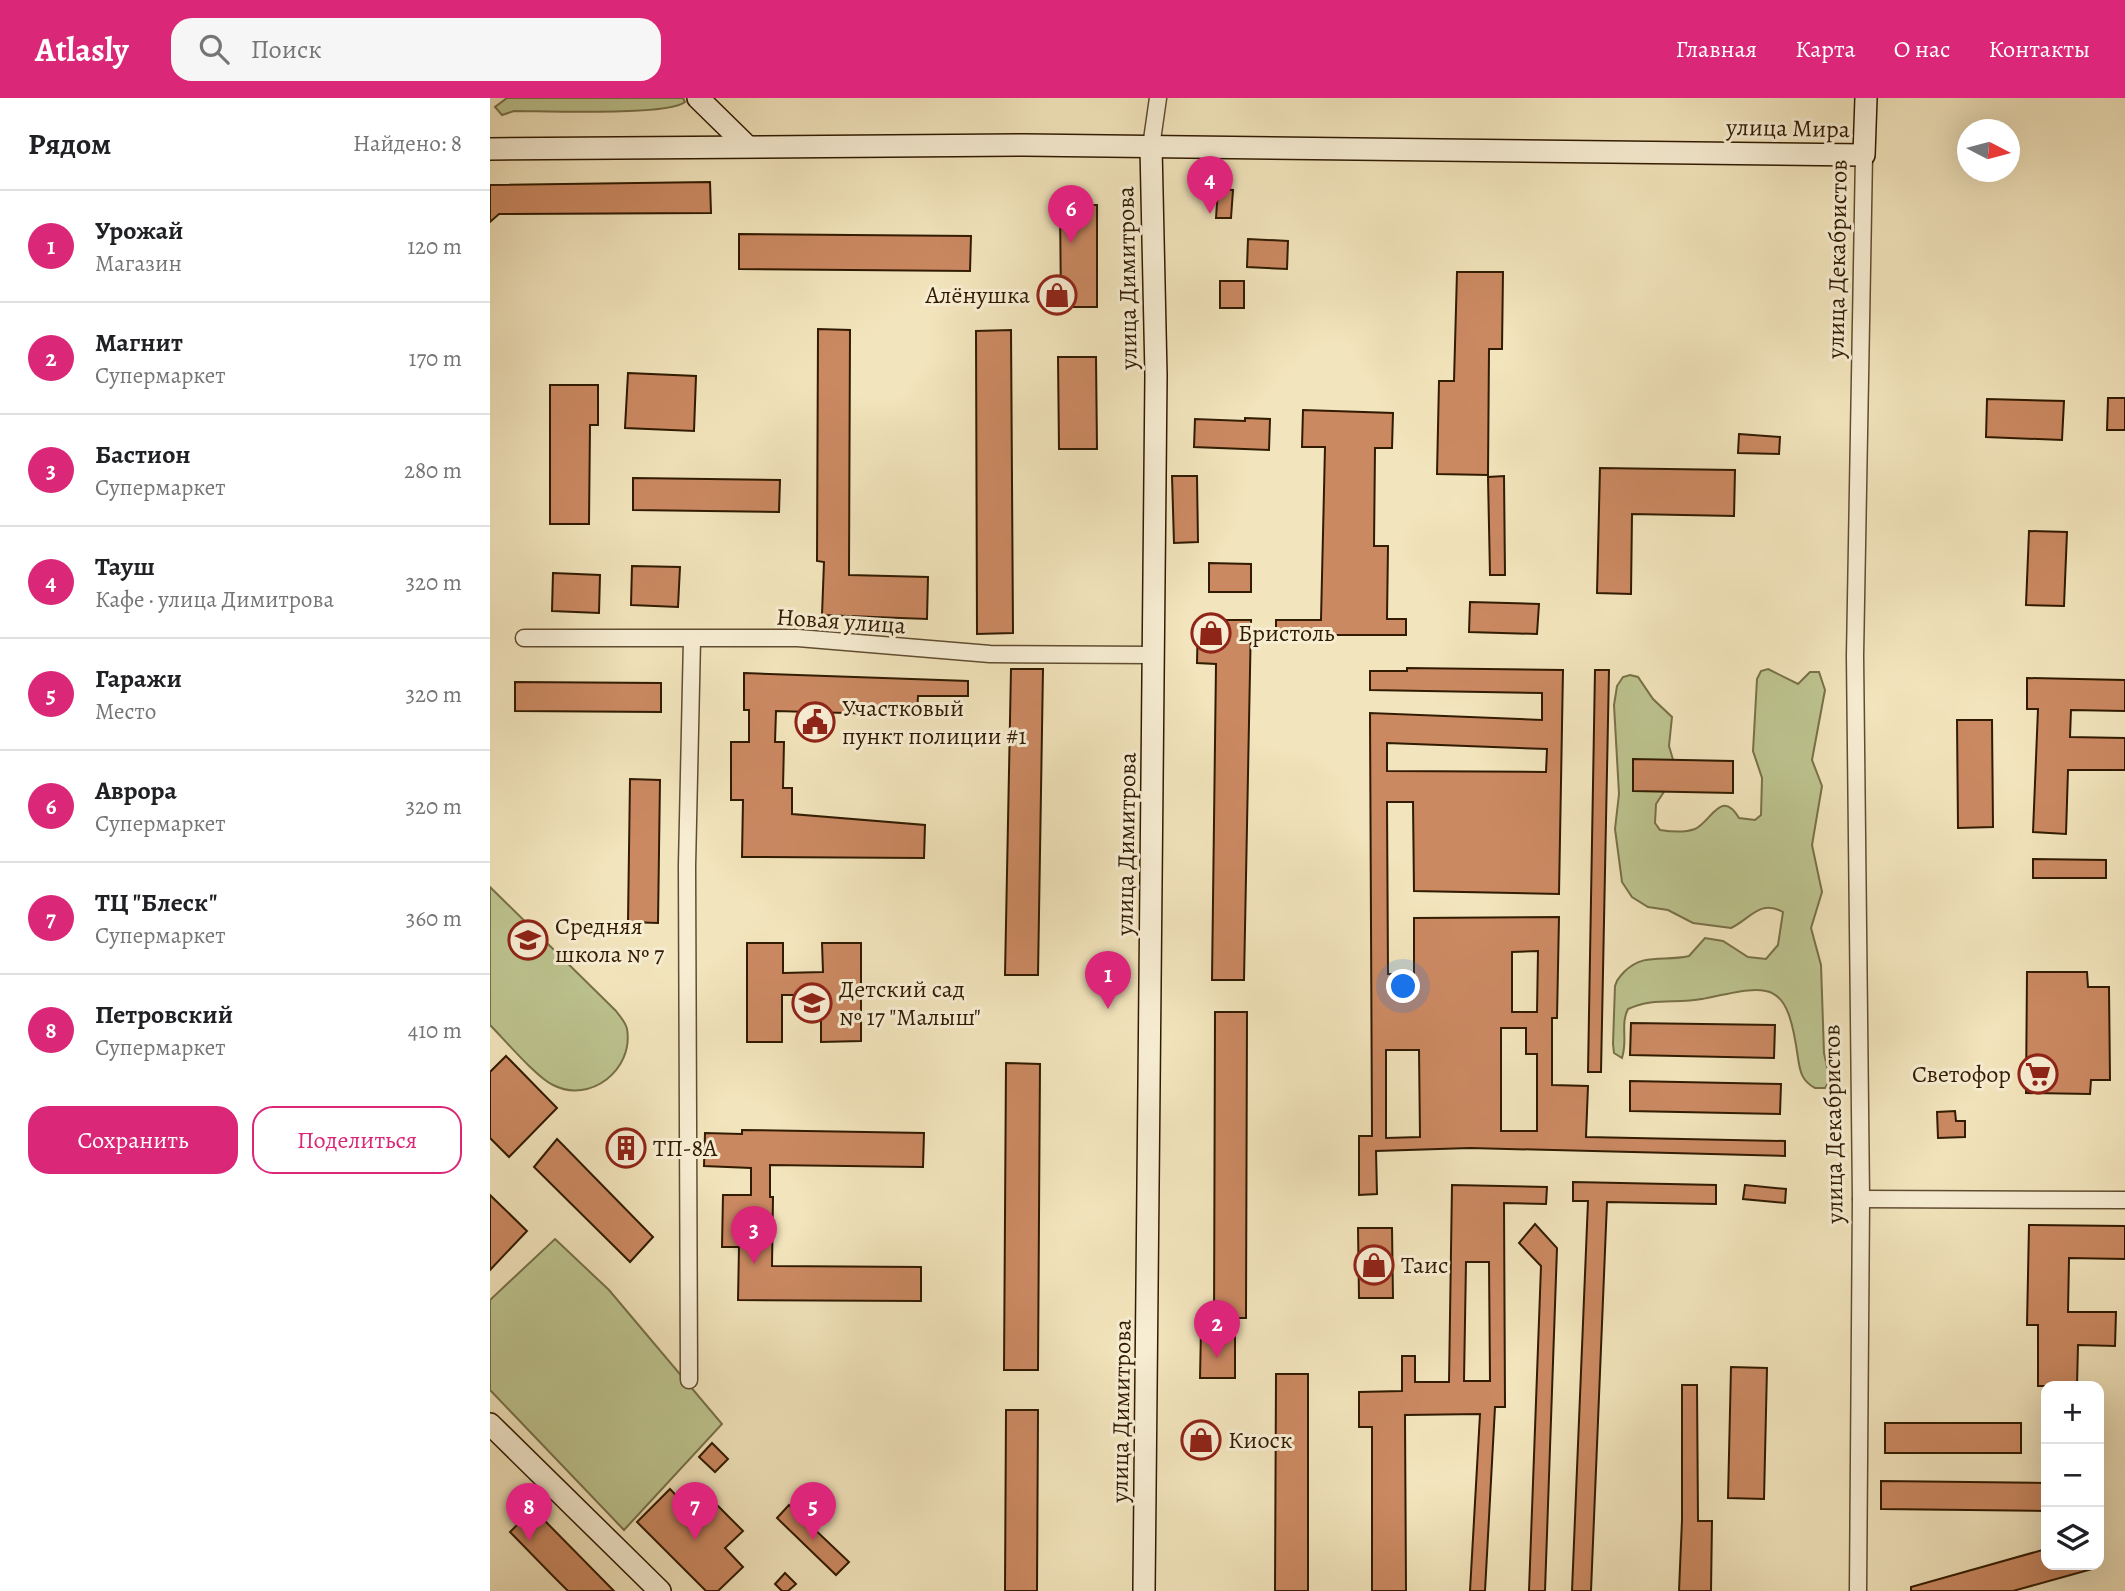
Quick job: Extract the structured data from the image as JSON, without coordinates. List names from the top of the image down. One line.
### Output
{"streets":{"street":["улица Мира","улица Декабристов","улица Димитрова","Новая улица"]},"crossings":[["улица Мира","улица Декабристов"],["улица Мира","улица Димитрова"],["улица Димитрова","Новая улица"]],"places":{"shop":["Алёнушка","Бристоль","Таис","Киоск"],"public building":["Участковый пункт полиции #1"],"school or university":["Средняя школа № 7","Детский сад № 17 \"Малыш\""],"supermarket":["Светофор"],"building":["ТП-8А"]},"north":"right","page":{"header":"Atlasly","search":"Поиск","nav":["Главная","Карта","О нас","Контакты"],"heading":["Рядом","Найдено: 8"],"pins":["4","6","1","3","2","5","7","8"],"list":[{"mark":"1","name":"Урожай","note":"Магазин","value":"120 m"},{"mark":"2","name":"Магнит","note":"Супермаркет","value":"170 m"},{"mark":"3","name":"Бастион","note":"Супермаркет","value":"280 m"},{"mark":"4","name":"Тауш","note":"Кафе · улица Димитрова","value":"320 m"},{"mark":"5","name":"Гаражи","note":"Место","value":"320 m"},{"mark":"6","name":"Аврора","note":"Супермаркет","value":"320 m"},{"mark":"7","name":"ТЦ \"Блеск\"","note":"Супермаркет","value":"360 m"},{"mark":"8","name":"Петровский","note":"Супермаркет","value":"410 m"}],"buttons":["Сохранить","Поделиться"],"map_buttons":["+","−"]}}
